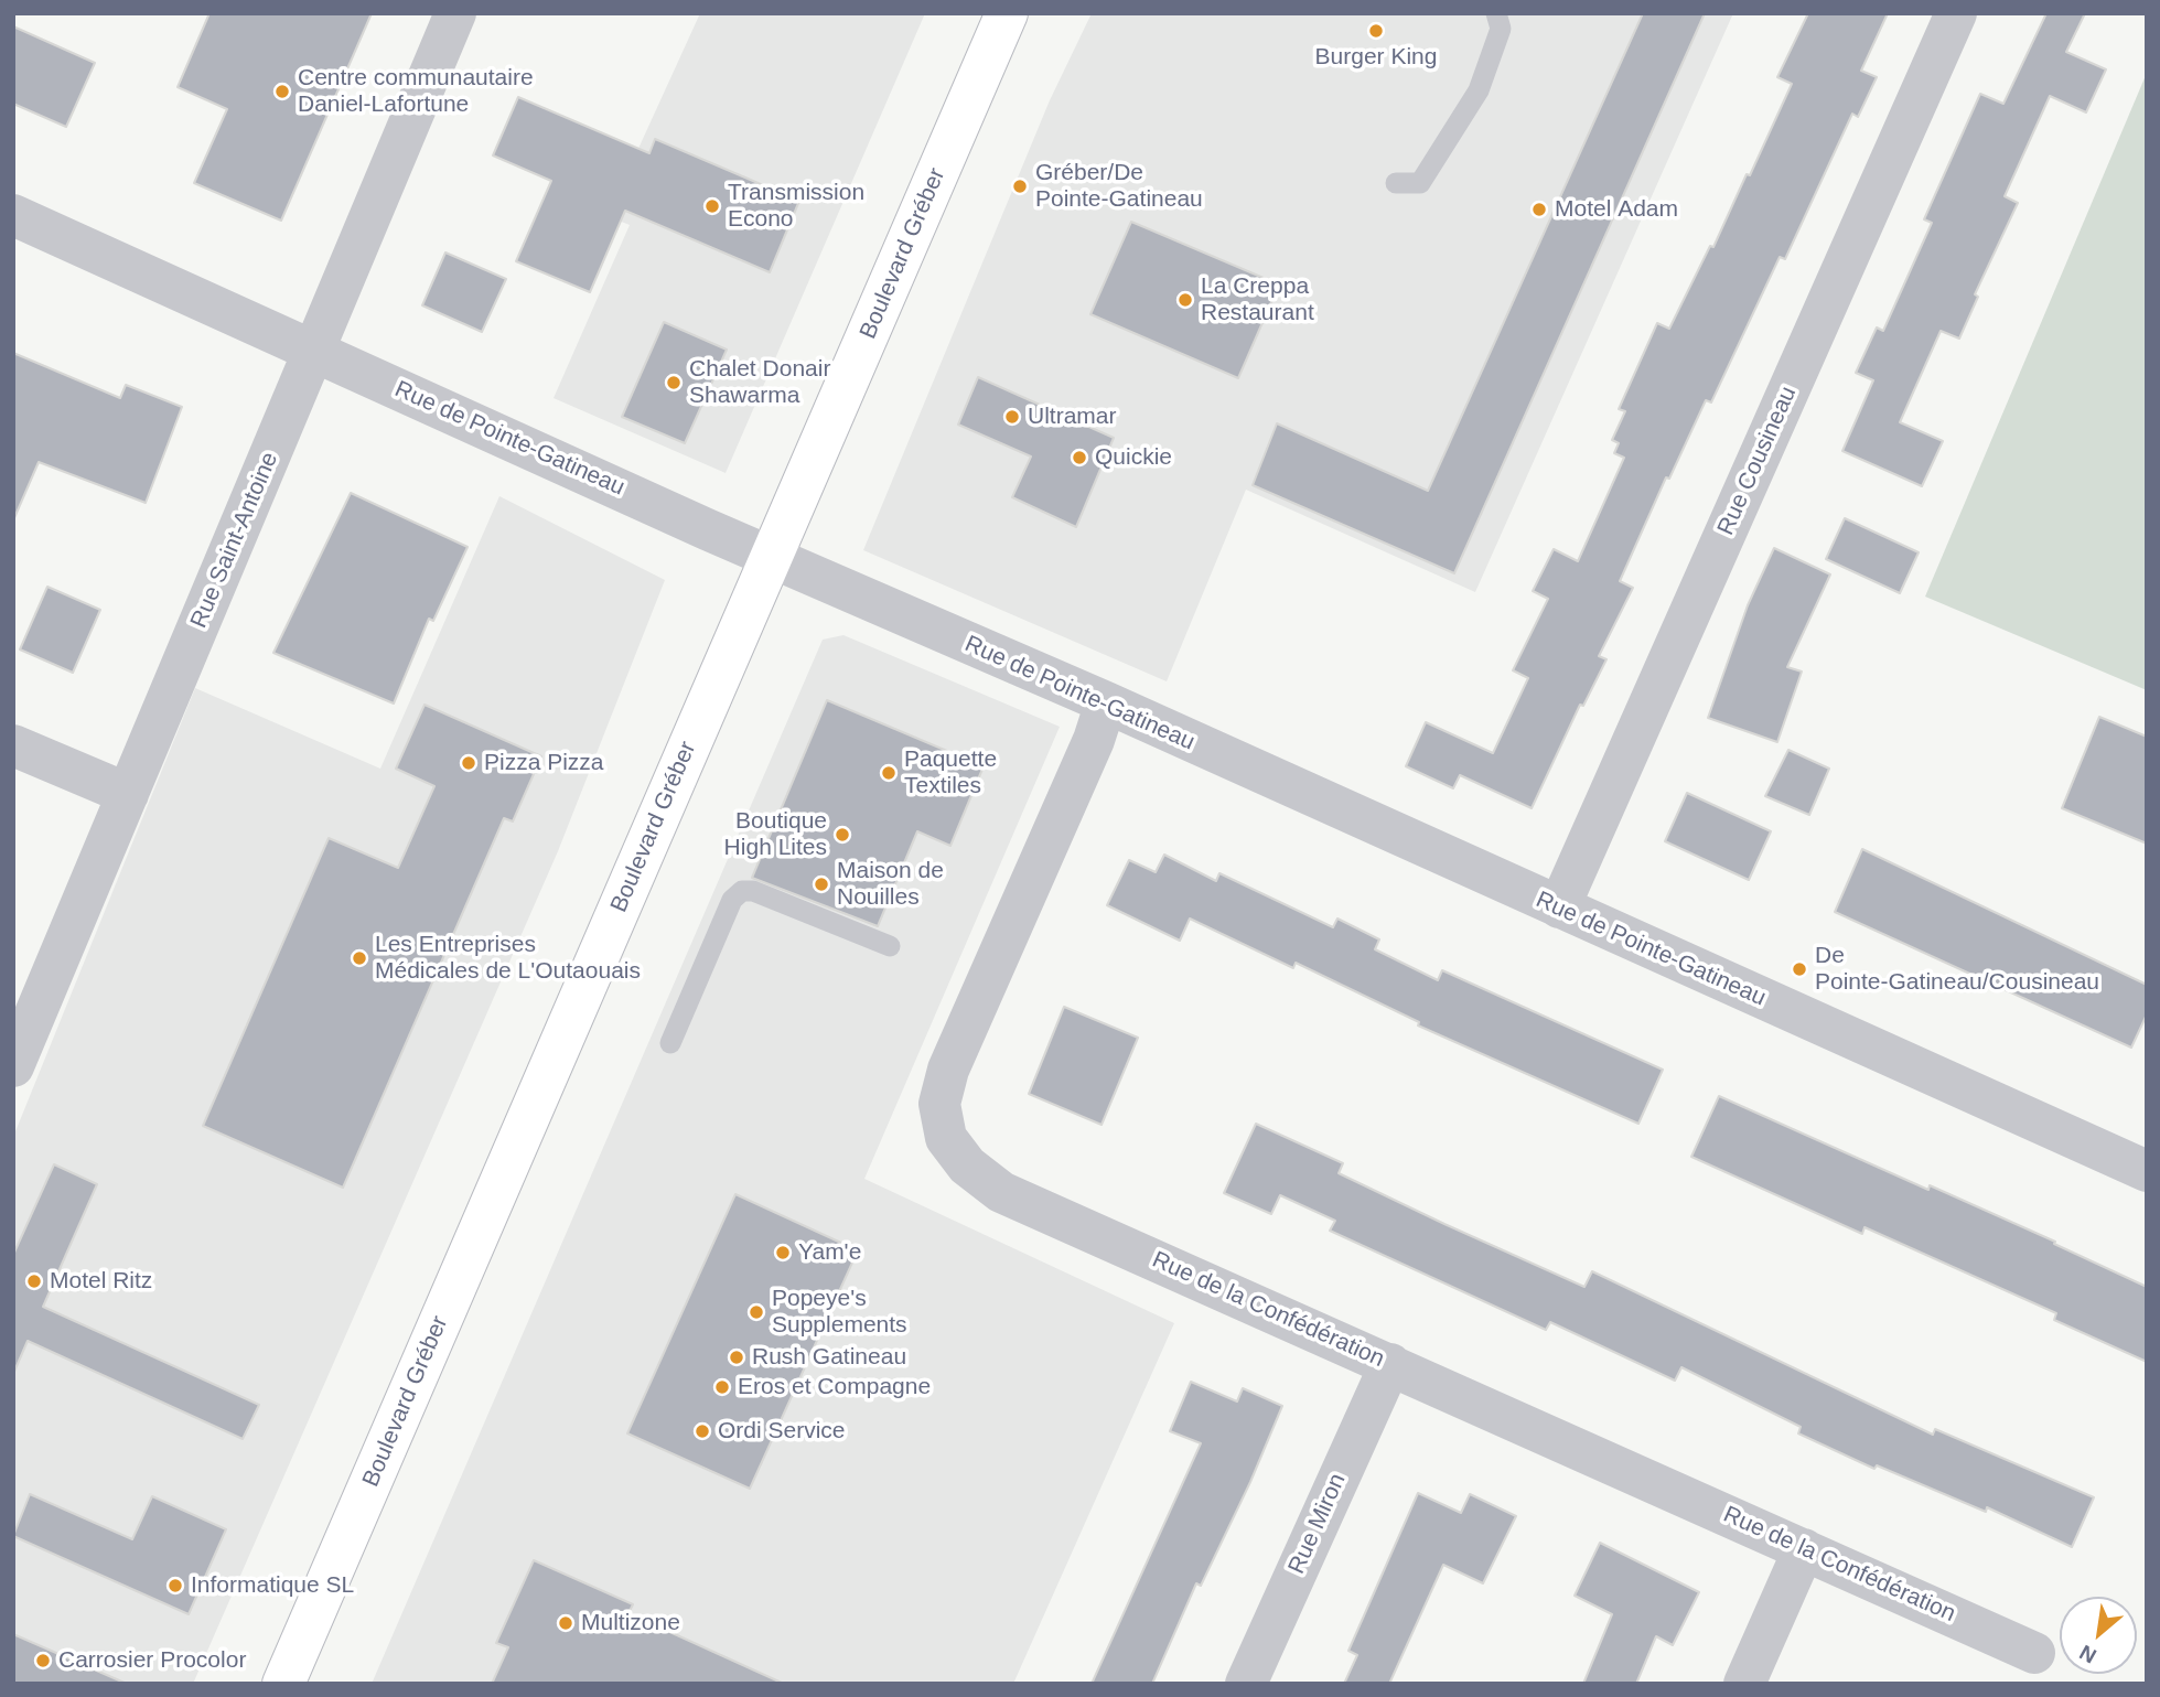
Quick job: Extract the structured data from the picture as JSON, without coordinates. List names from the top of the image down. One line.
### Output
{"streets":{"main road":["Boulevard Gréber"],"street":["Rue de Pointe-Gatineau","Rue Cousineau","Rue Saint-Antoine","Rue de la Confédération","Rue Miron"]},"crossings":[["Boulevard Gréber","Rue de Pointe-Gatineau"],["Rue de Pointe-Gatineau","Rue Cousineau"],["Rue de Pointe-Gatineau","Rue Saint-Antoine"],["Rue de Pointe-Gatineau","Rue de la Confédération"],["Rue de la Confédération","Rue Miron"]],"places":["Burger King","Centre communautaire Daniel-Lafortune","Gréber/De Pointe-Gatineau","Transmission Econo","Motel Adam","La Creppa Restaurant","Chalet Donair Shawarma","Ultramar","Quickie","Pizza Pizza","Paquette Textiles","Boutique High Lites","Maison de Nouilles","Les Entreprises Médicales de L'Outaouais","De Pointe-Gatineau/Cousineau","Yam'e","Motel Ritz","Popeye's Supplements","Rush Gatineau","Eros et Compagne","Ordi Service","Informatique SL","Multizone","Carrosier Procolor"],"north":"bottom left"}
